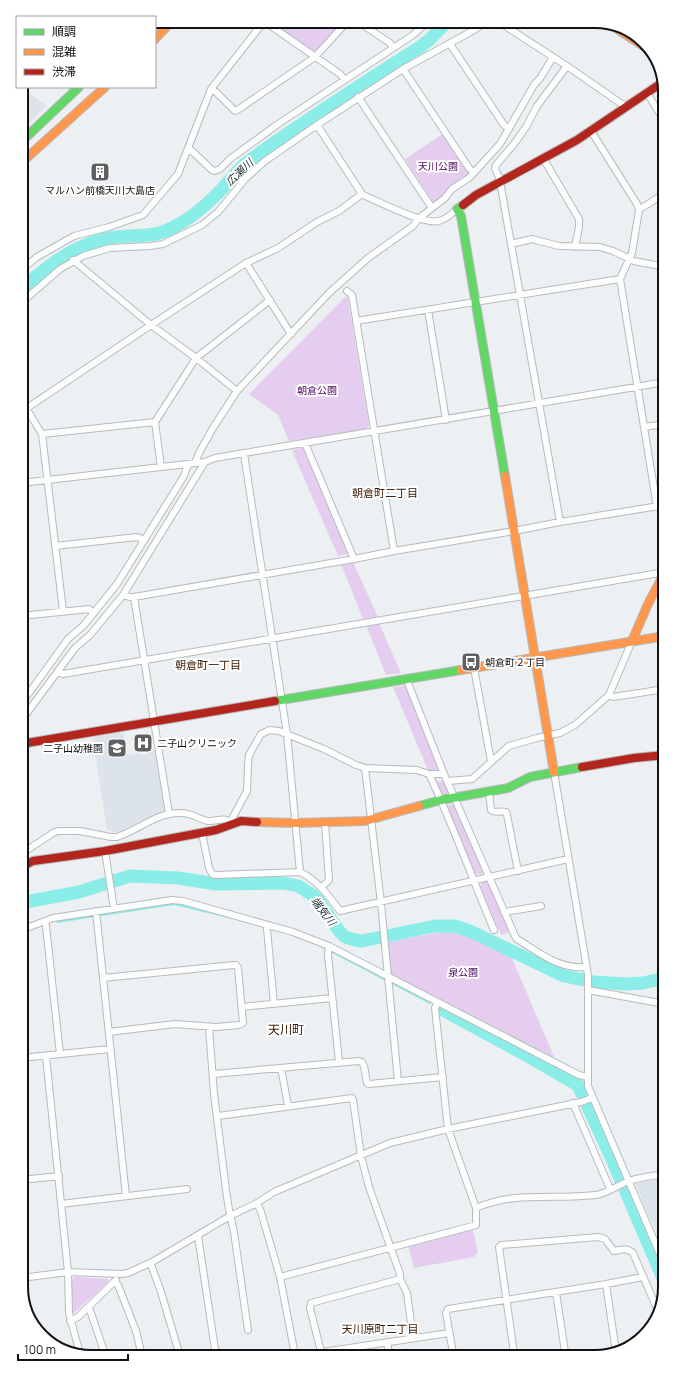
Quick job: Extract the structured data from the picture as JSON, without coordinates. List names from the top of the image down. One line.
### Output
{"districts":["朝倉町二丁目","朝倉町一丁目","天川町","天川原町二丁目"],"water":["広瀬川","端気川"],"parks":["天川公園","朝倉公園","泉公園"],"places":{"building":["マルハン前橋天川大島店"],"bus stop":["朝倉町２丁目"],"hospital":["二子山クリニック"],"school or university":["二子山幼稚園"]},"legend":["順調","混雑","渋滞"],"scale_bar":"100 m"}
